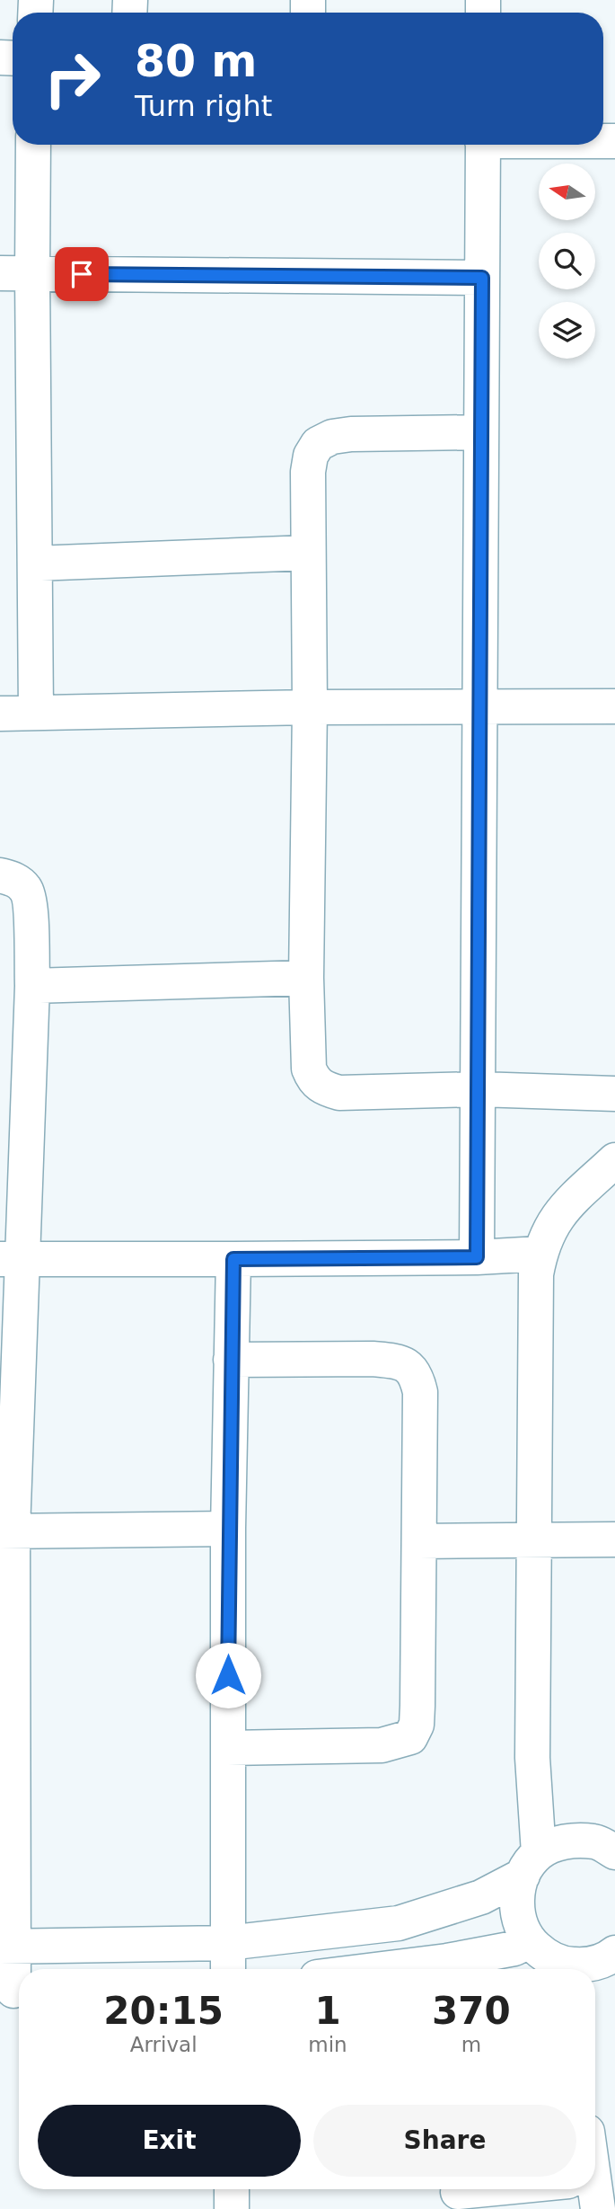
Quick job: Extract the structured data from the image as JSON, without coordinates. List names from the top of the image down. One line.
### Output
{"north":"left","page":{"turn":["80 m","Turn right"],"eta":["20:15","Arrival","1","min","370","m"],"buttons":["Exit","Share"]}}
